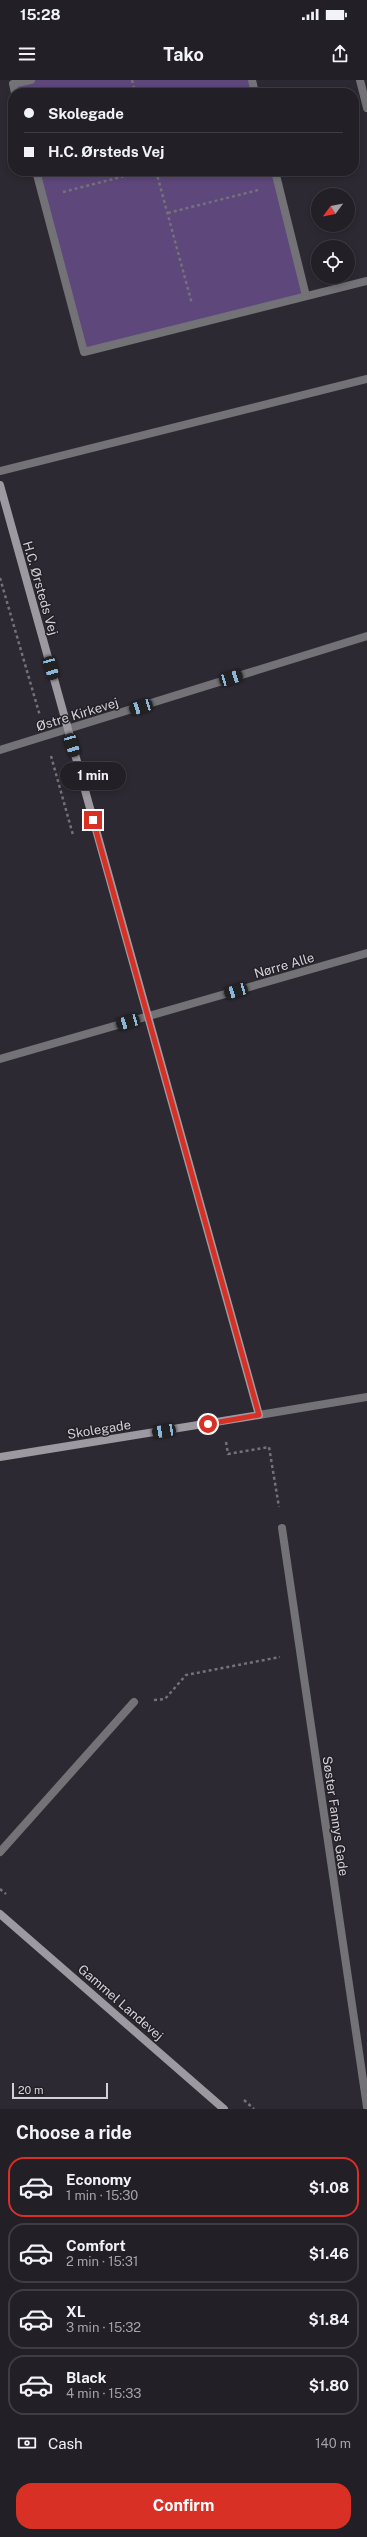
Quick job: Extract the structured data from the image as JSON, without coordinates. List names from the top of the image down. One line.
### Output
{"streets":{"street":["H.C. Ørsteds Vej","Østre Kirkevej","Nørre Alle","Skolegade","Søster Fannys Gade","Gammel Landevej"]},"crossings":[["H.C. Ørsteds Vej","Østre Kirkevej"],["H.C. Ørsteds Vej","Nørre Alle"],["H.C. Ørsteds Vej","Skolegade"]],"scale_bar":"20 m","north":"bottom left","page":{"status":"15:28","header":"Tako","banner":["Skolegade","H.C. Ørsteds Vej"],"bubble":"1 min","scale":"20 m","heading":"Choose a ride","list":[{"name":"Economy","note":"1 min · 15:30","value":"$1.08"},{"name":"Comfort","note":"2 min · 15:31","value":"$1.46"},{"name":"XL","note":"3 min · 15:32","value":"$1.84"},{"name":"Black","note":"4 min · 15:33","value":"$1.80"}],"pay":["Cash","140 m"],"buttons":"Confirm"}}
